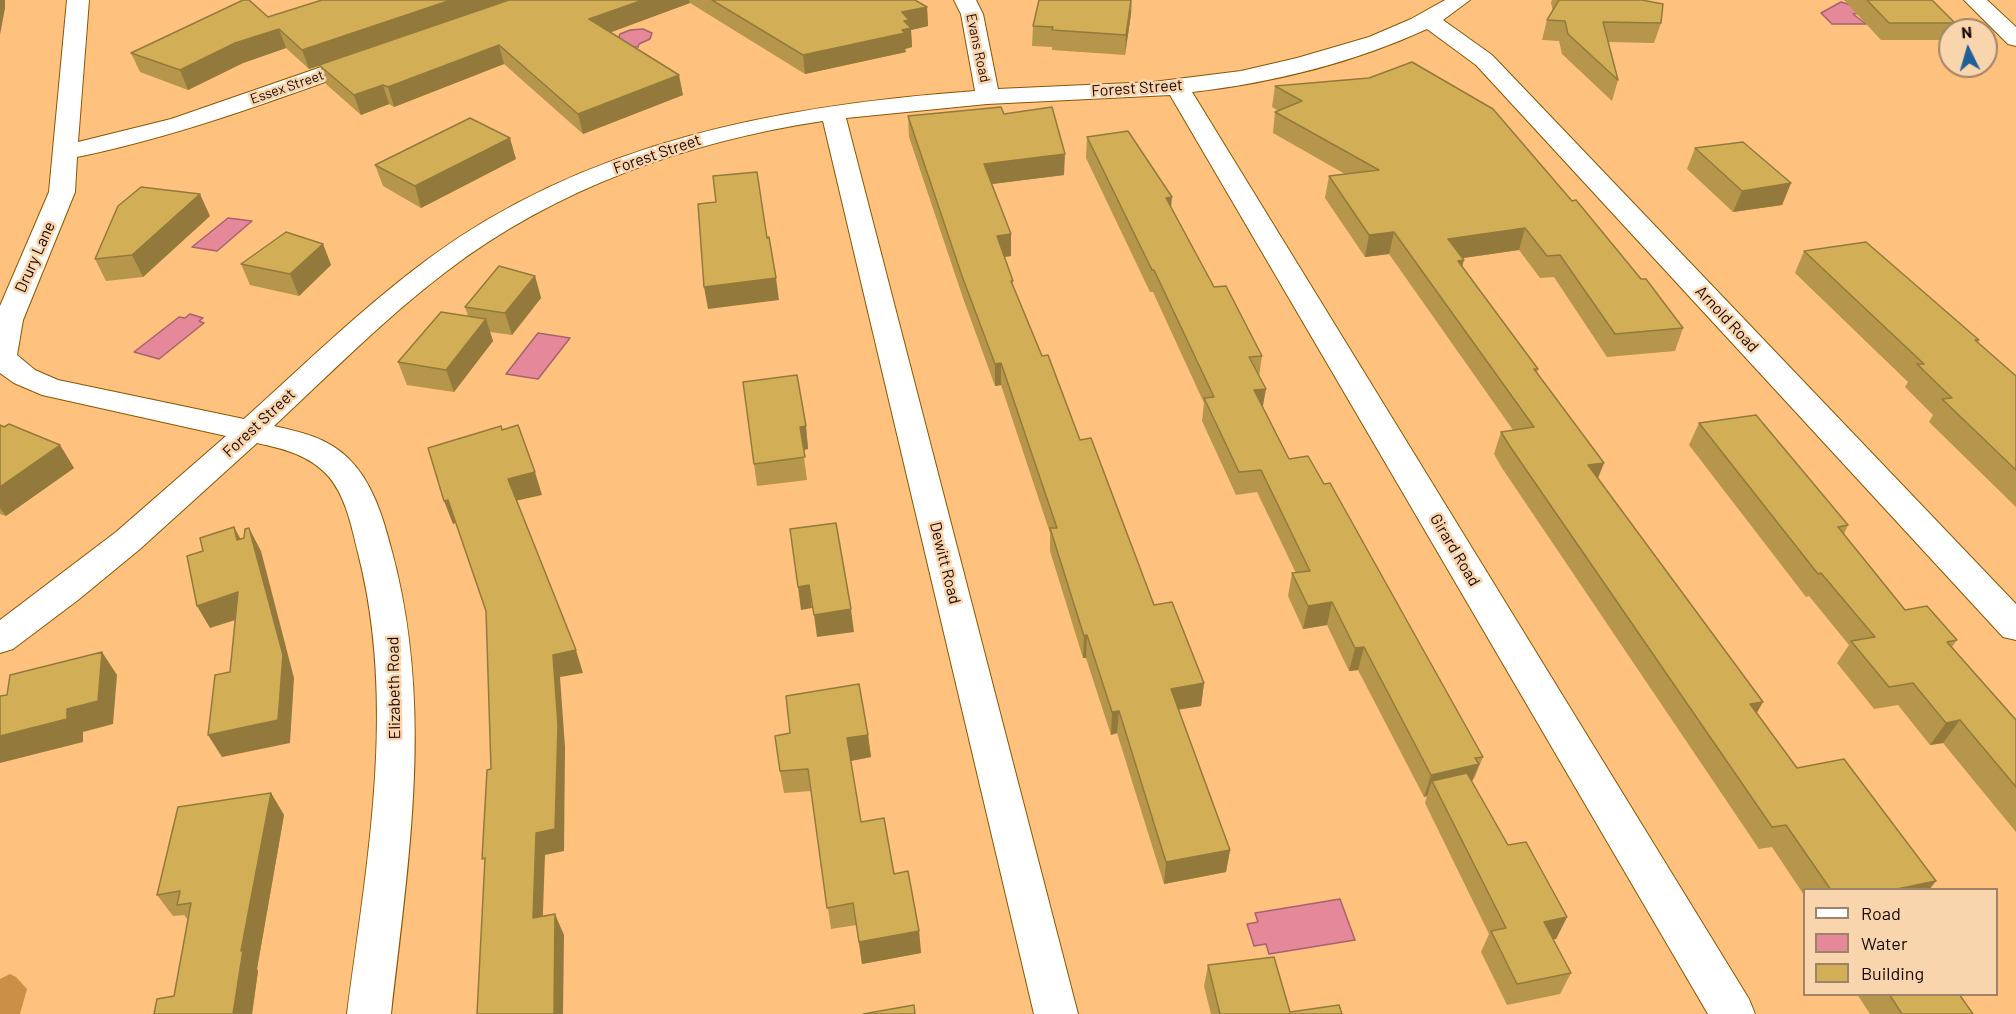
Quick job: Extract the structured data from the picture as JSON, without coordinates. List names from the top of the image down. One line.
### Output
{"streets":{"street":["Evans Road","Essex Street","Forest Street","Drury Lane","Arnold Road","Girard Road","Dewitt Road","Elizabeth Road"]},"crossings":[["Evans Road","Forest Street"],["Essex Street","Drury Lane"],["Forest Street","Drury Lane"],["Forest Street","Arnold Road"],["Forest Street","Girard Road"],["Forest Street","Dewitt Road"],["Forest Street","Elizabeth Road"],["Drury Lane","Elizabeth Road"]],"legend":["Road","Water","Building"],"north":"top"}
